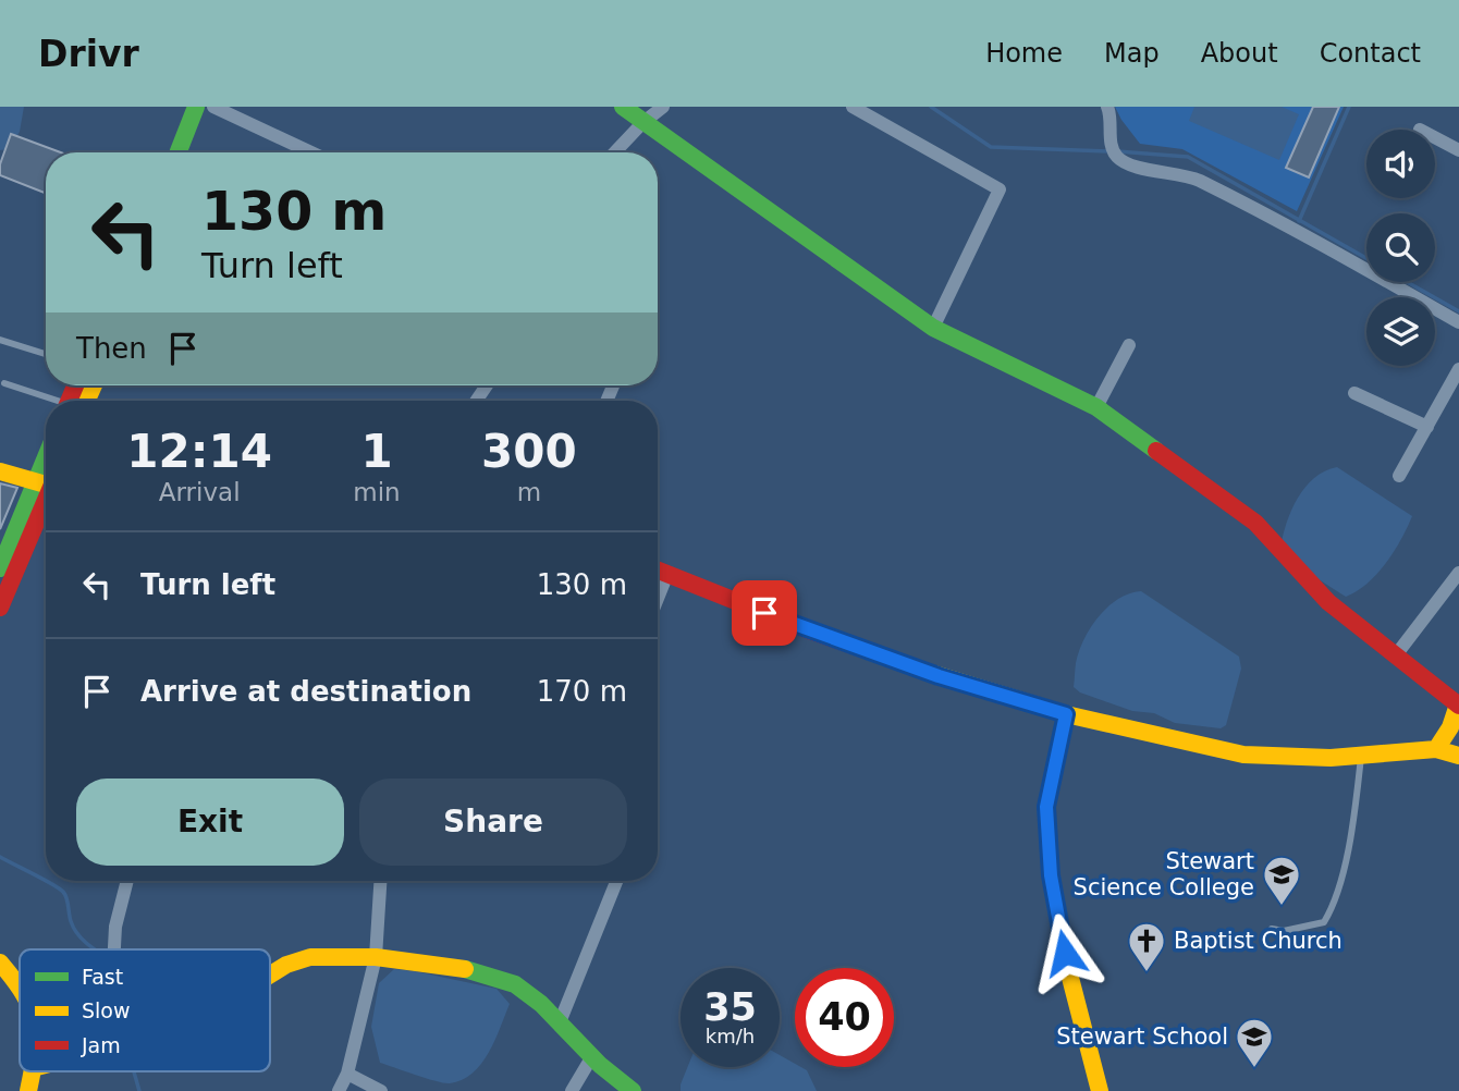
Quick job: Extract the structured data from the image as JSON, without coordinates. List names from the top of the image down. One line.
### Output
{"places":{"school or university":["Stewart Science College","Stewart School"],"church":["Baptist Church"]},"legend":["Fast","Slow","Jam"],"page":{"header":"Drivr","nav":["Home","Map","About","Contact"],"turn":["130 m","Turn left"],"then":"Then","eta":["12:14","Arrival","1","min","300","m"],"list":[{"name":"Turn left","value":"130 m"},{"name":"Arrive at destination","value":"170 m"}],"buttons":["Exit","Share"],"speed":"35 km/h","limit":"40"}}
